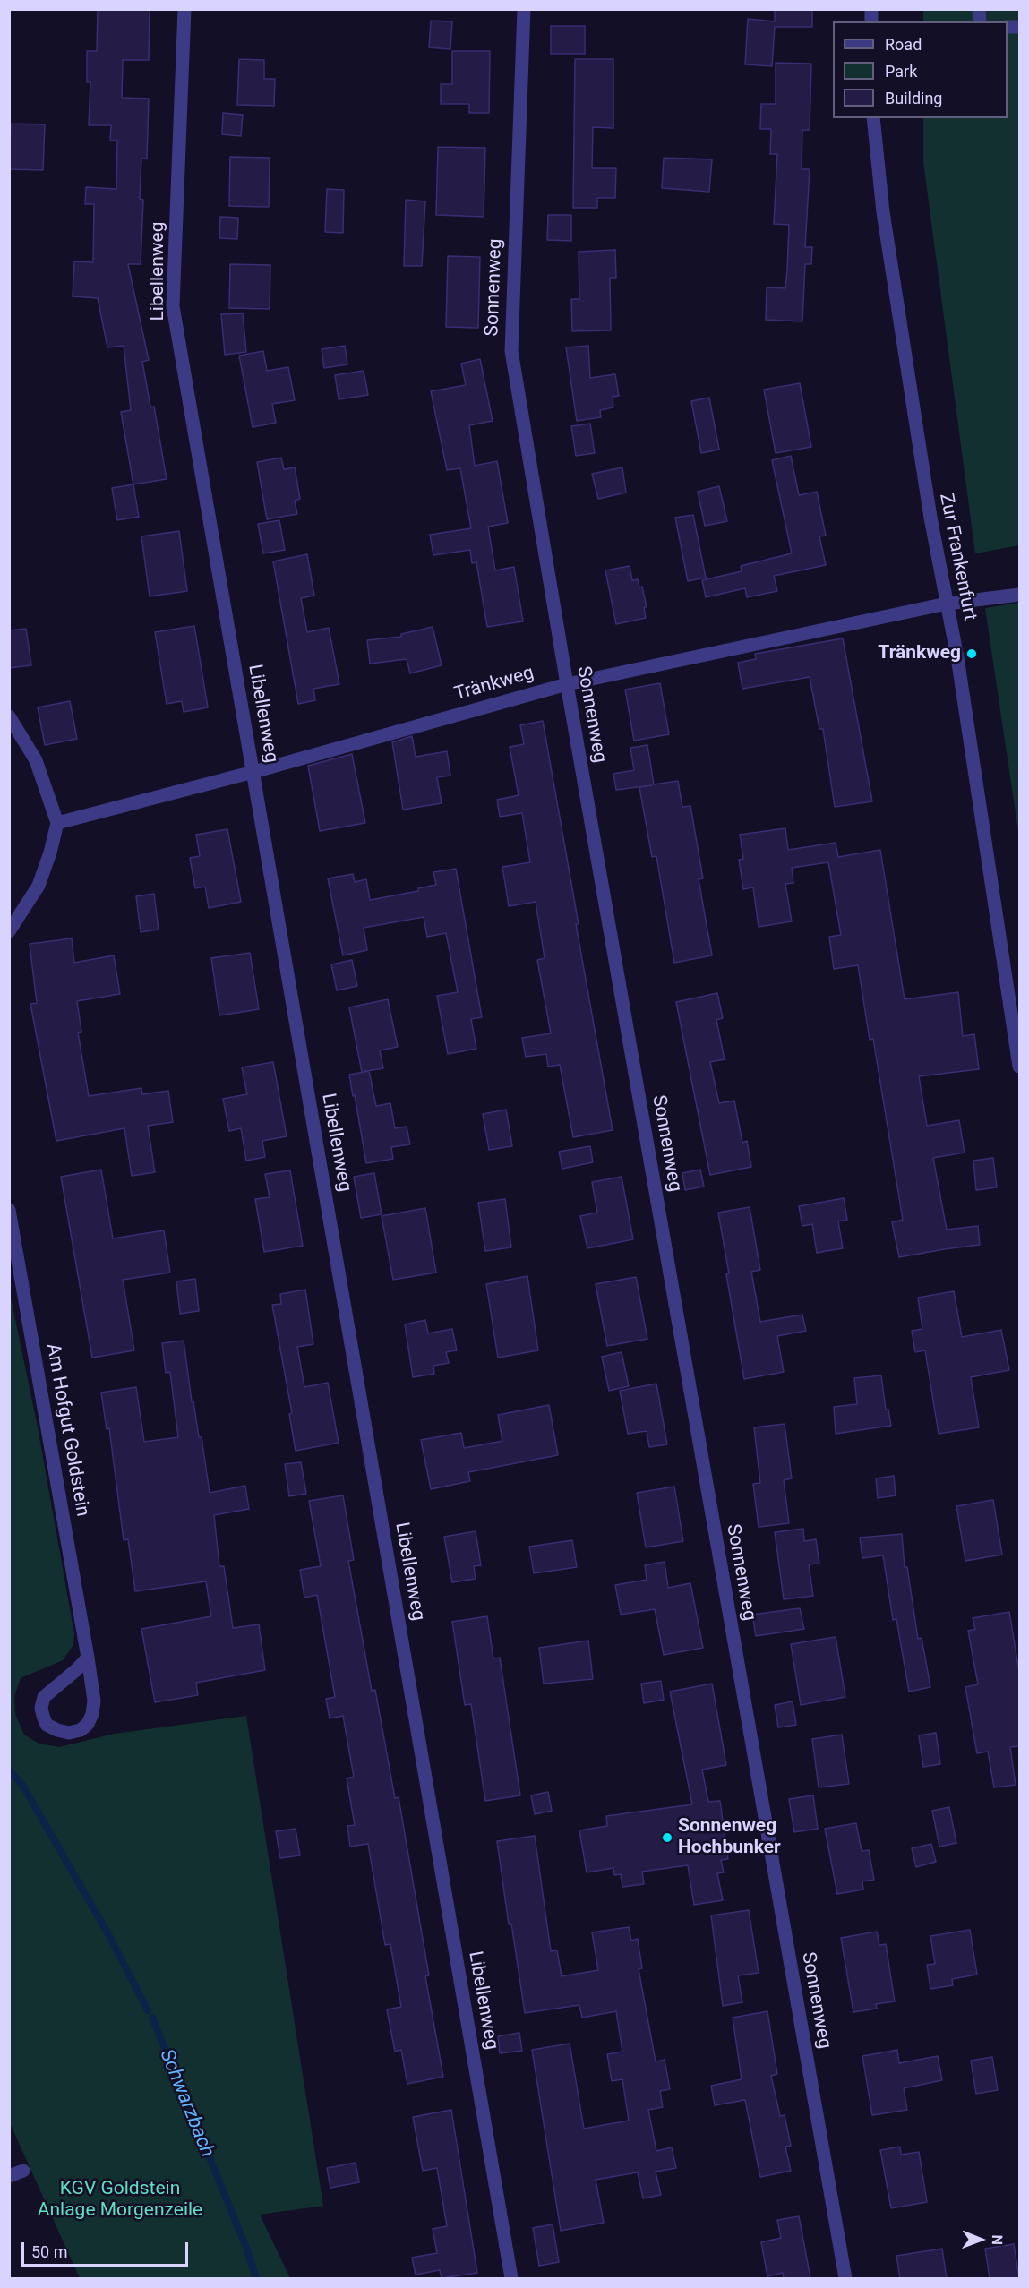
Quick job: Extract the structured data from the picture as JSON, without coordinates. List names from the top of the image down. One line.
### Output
{"streets":{"street":["Libellenweg","Sonnenweg","Zur Frankenfurt","Tränkweg","Am Hofgut Goldstein"]},"crossings":[["Libellenweg","Tränkweg"],["Sonnenweg","Tränkweg"],["Zur Frankenfurt","Tränkweg"]],"water":["Schwarzbach"],"parks":["KGV Goldstein Anlage Morgenzeile"],"places":["Tränkweg","Sonnenweg Hochbunker"],"legend":["Road","Park","Building"],"scale_bar":"50 m","north":"right"}
